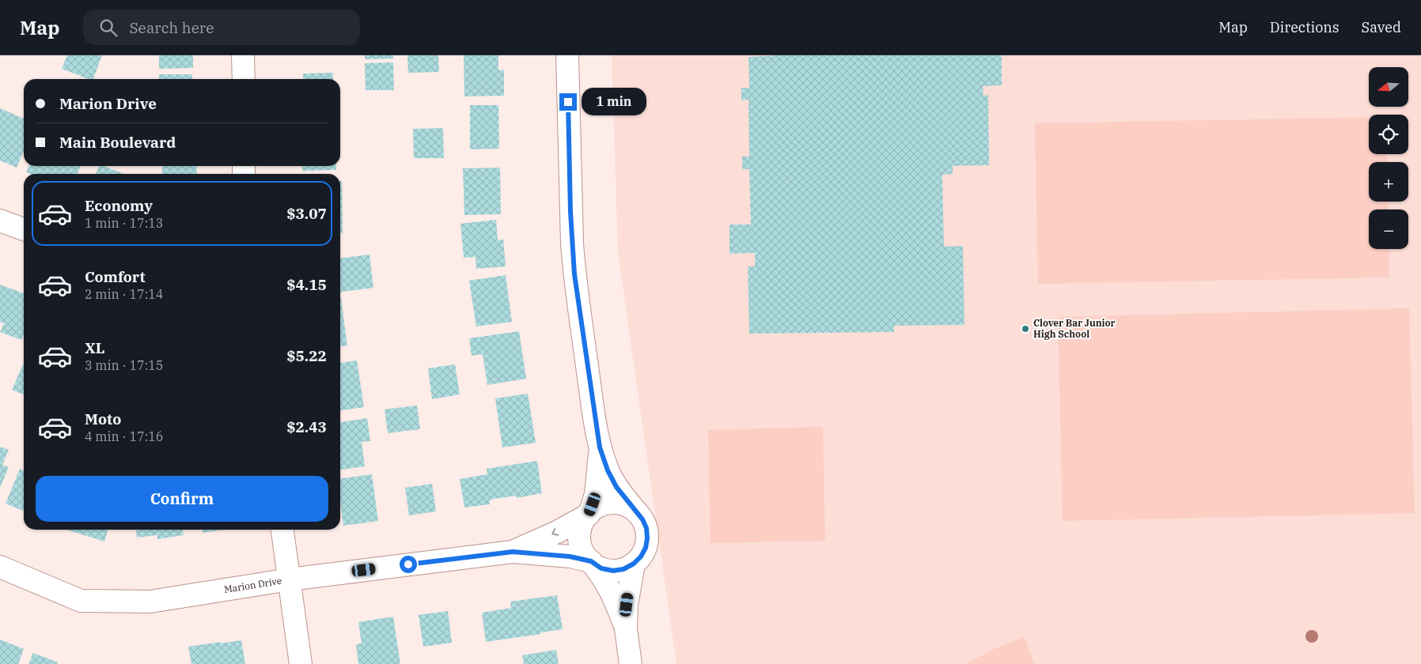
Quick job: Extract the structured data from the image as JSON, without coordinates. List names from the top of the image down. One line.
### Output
{"streets":{"street":["Marion Drive"]},"places":["Clover Bar Junior High School"],"north":"left","page":{"header":"Map","search":"Search here","nav":["Map","Directions","Saved"],"map_buttons":["+","−"],"banner":["Marion Drive","Main Boulevard"],"bubble":"1 min","list":[{"name":"Economy","note":"1 min · 17:13","value":"$3.07"},{"name":"Comfort","note":"2 min · 17:14","value":"$4.15"},{"name":"XL","note":"3 min · 17:15","value":"$5.22"},{"name":"Moto","note":"4 min · 17:16","value":"$2.43"}],"buttons":"Confirm"}}
